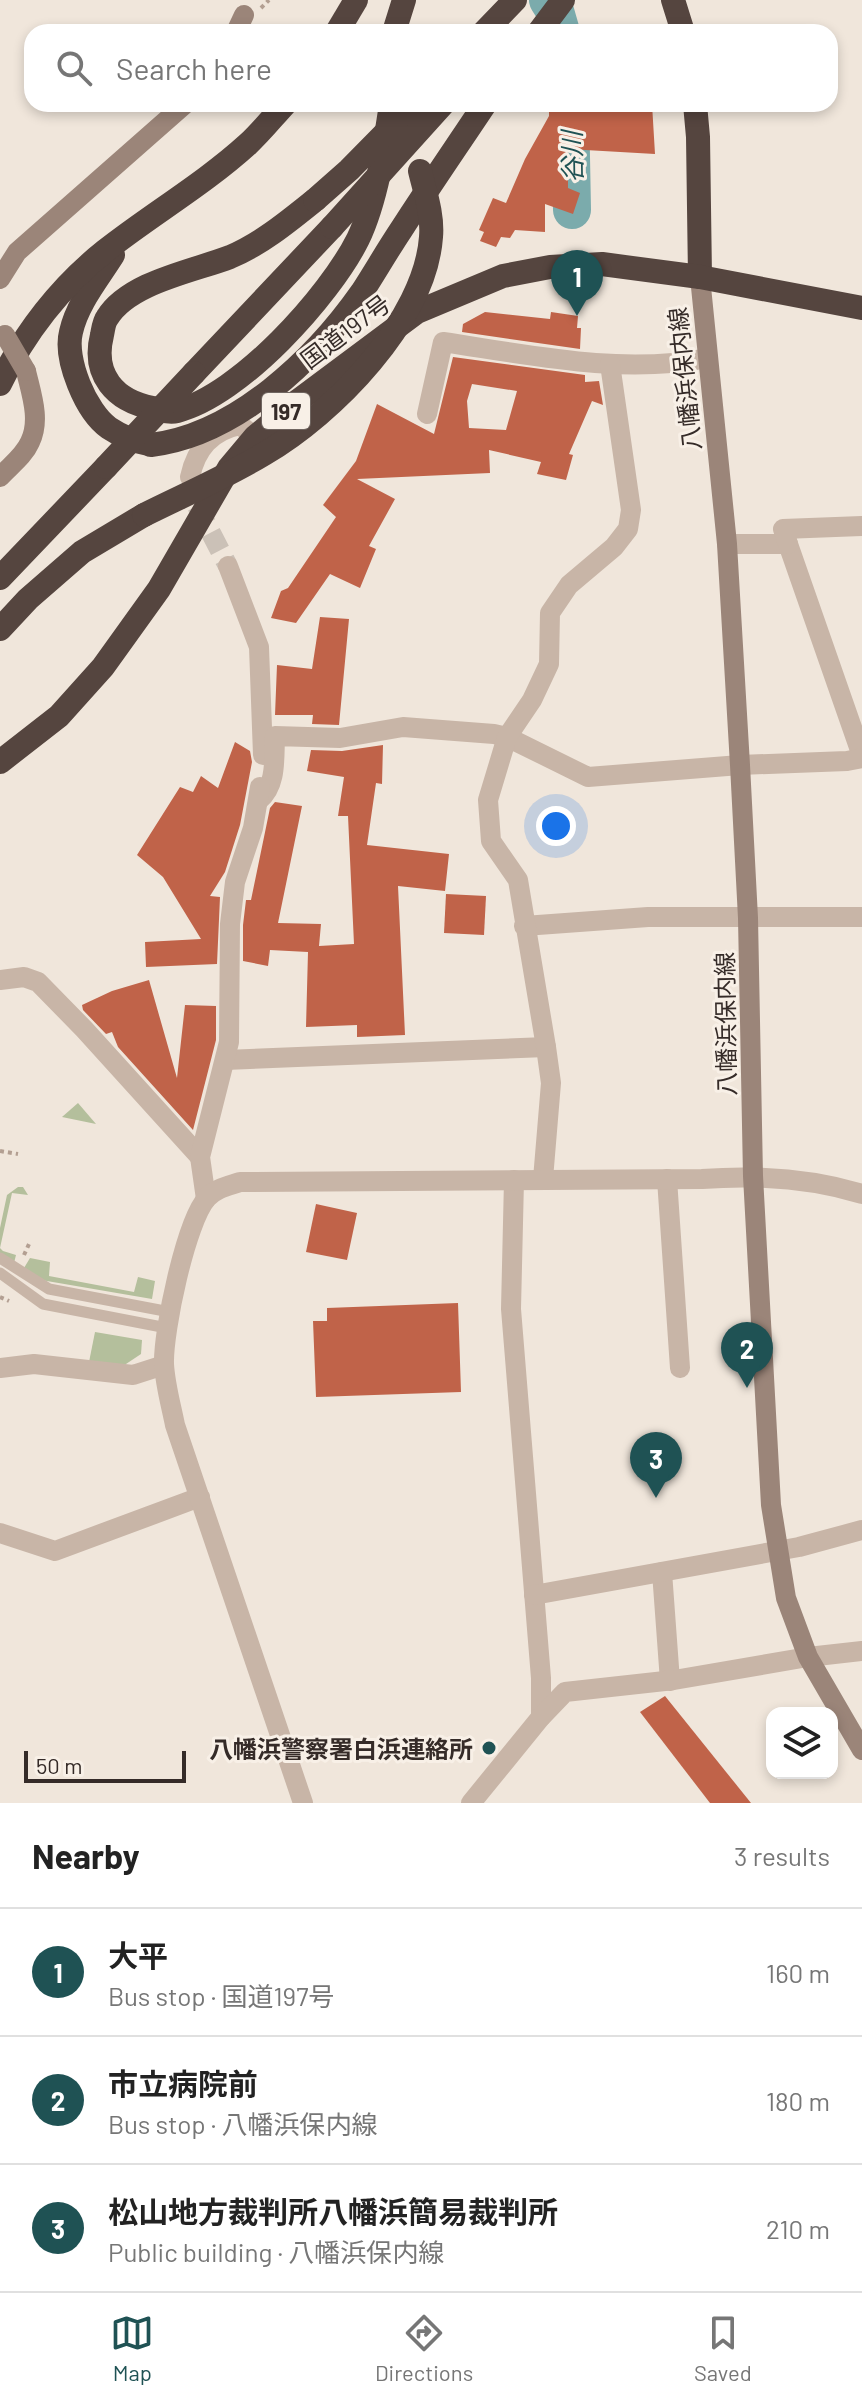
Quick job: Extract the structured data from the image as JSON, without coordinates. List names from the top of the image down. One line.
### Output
{"streets":{"highway":["国道197号","197"],"main road":["八幡浜保内線"]},"crossings":[["国道197号","八幡浜保内線"],["国道197号","197"],["八幡浜保内線","197"]],"water":["谷川"],"places":["八幡浜警察署白浜連絡所"],"scale_bar":"50 m","page":{"search":"Search here","pins":["1","2","3"],"scale":"50 m","heading":["Nearby","3 results"],"list":[{"mark":"1","name":"大平","note":"Bus stop · 国道197号","value":"160 m"},{"mark":"2","name":"市立病院前","note":"Bus stop · 八幡浜保内線","value":"180 m"},{"mark":"3","name":"松山地方裁判所八幡浜簡易裁判所","note":"Public building · 八幡浜保内線","value":"210 m"}],"nav":["Map","Directions","Saved"]}}
